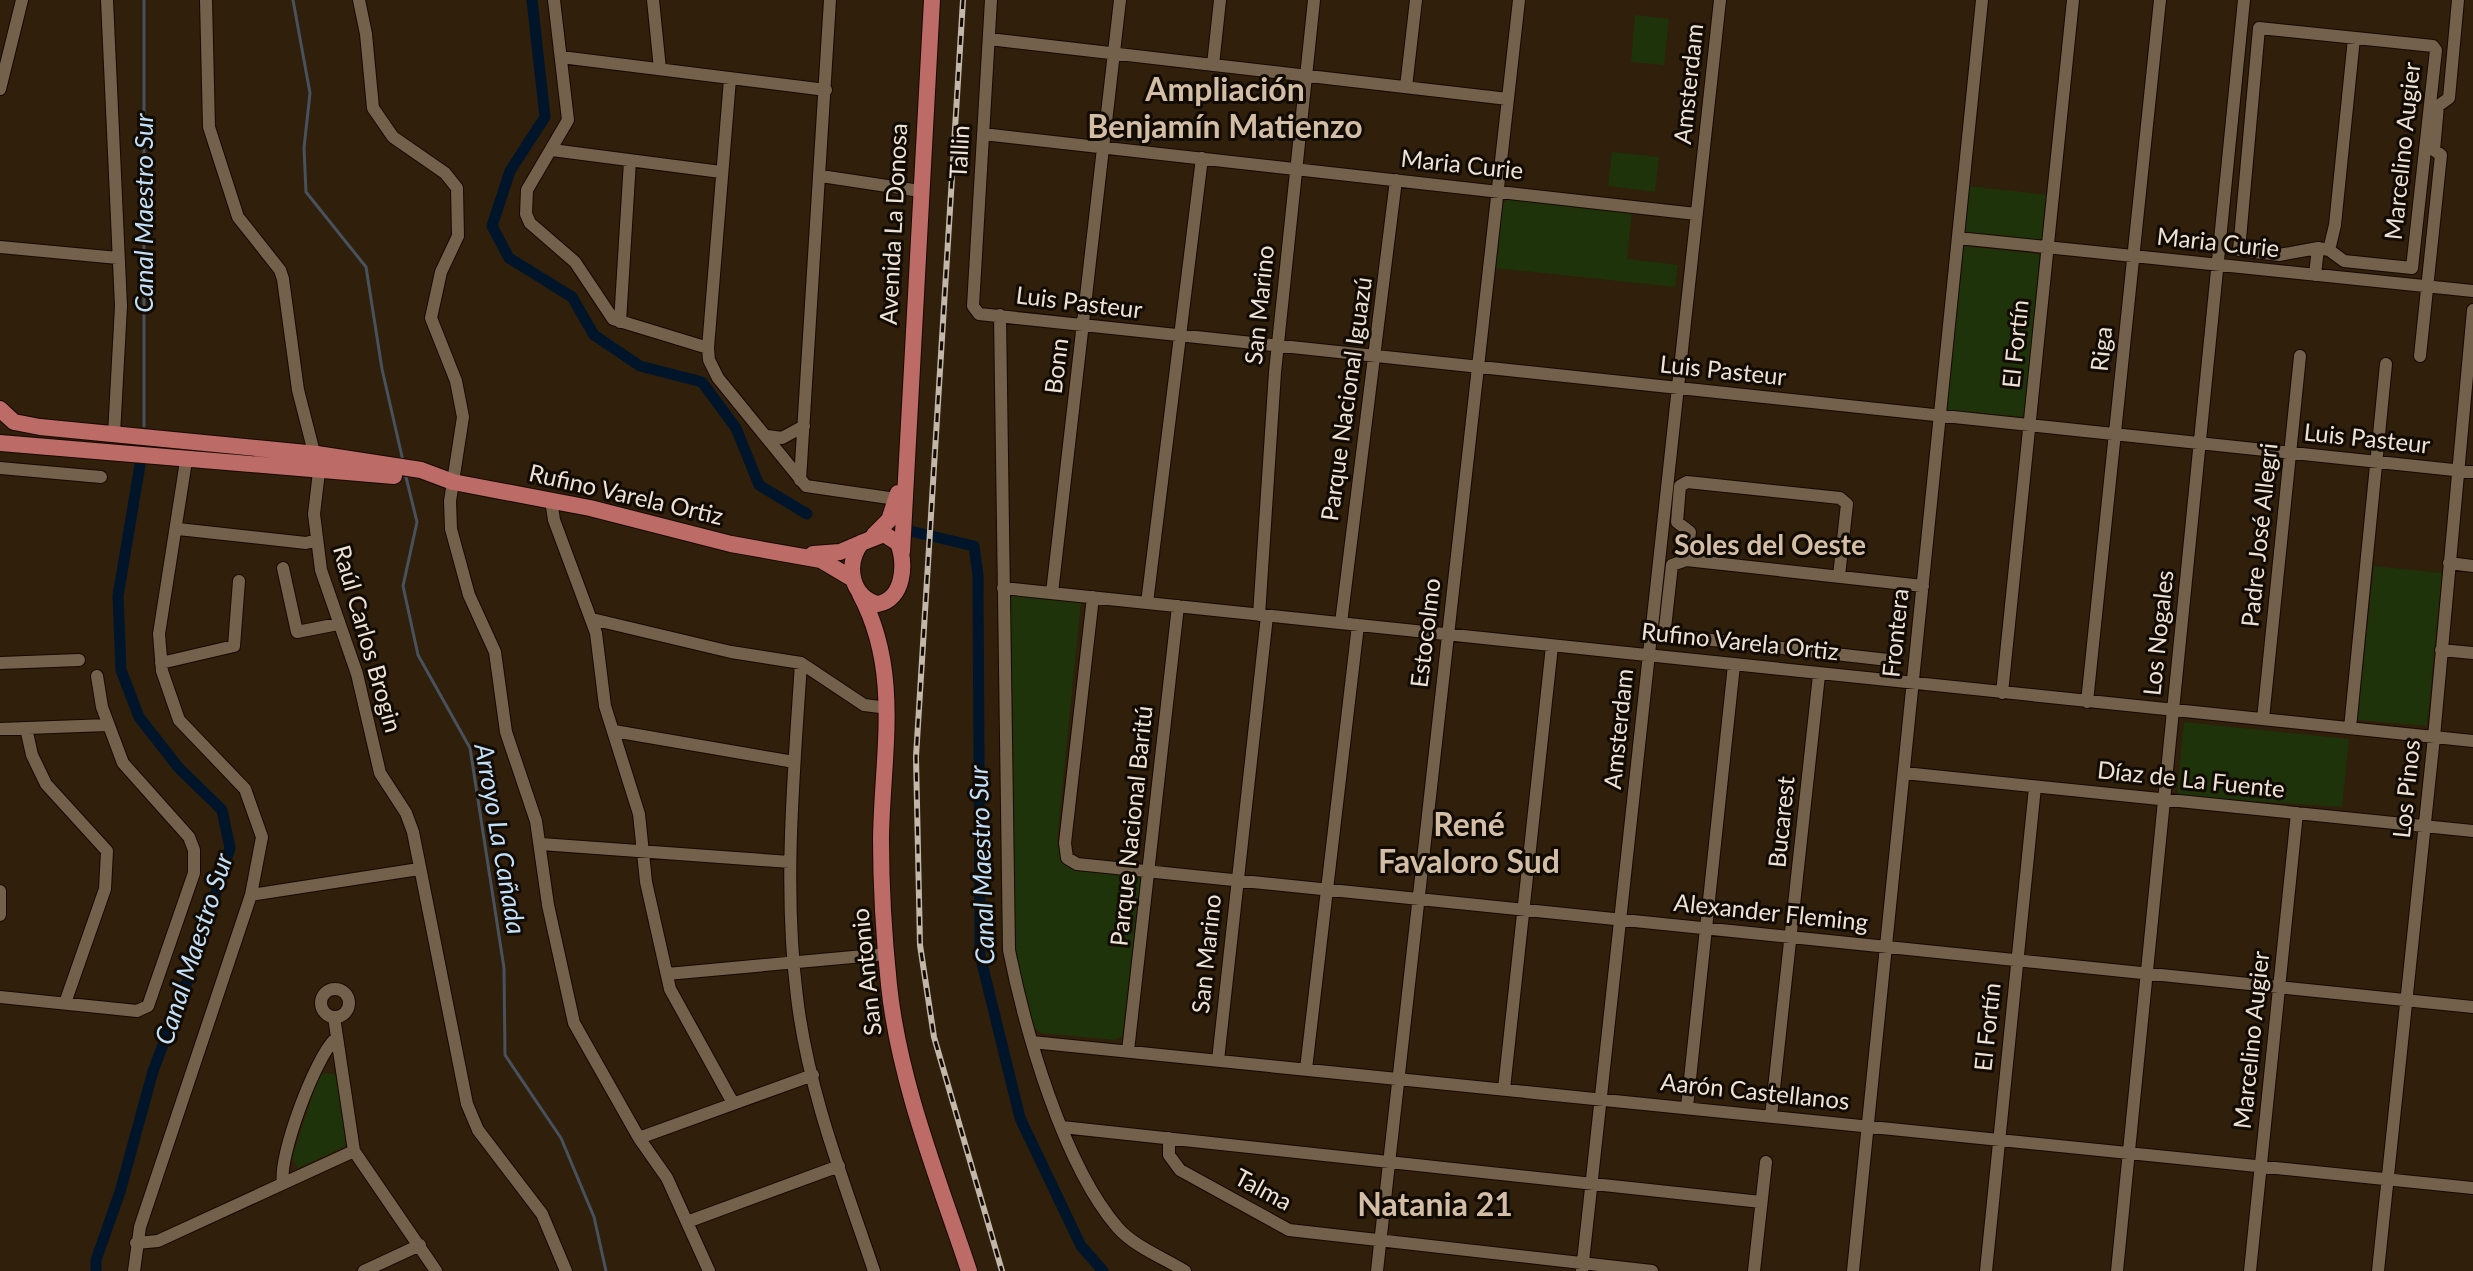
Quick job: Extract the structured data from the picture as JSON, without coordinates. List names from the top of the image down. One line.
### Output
{"streets":{"main road":["Avenida La Donosa","Rufino Varela Ortiz","San Antonio"],"street":["Amsterdam","Marcelino Augier","Tallin","Maria Curie","Luis Pasteur","San Marino","El Fortín","Riga","Bonn","Parque Nacional Iguazú","Padre José Allegri","Estocolmo","Frontera","Los Nogales","Raúl Carlos Brogin","Díaz de La Fuente","Los Pinos","Bucarest","Parque Nacional Baritú","Alexander Fleming","Aarón Castellanos","Talma"]},"crossings":[["Amsterdam","Maria Curie"],["Amsterdam","Luis Pasteur"],["Amsterdam","Rufino Varela Ortiz"],["Amsterdam","Alexander Fleming"],["Amsterdam","Aarón Castellanos"],["Amsterdam","Talma"],["Marcelino Augier","Díaz de La Fuente"],["Marcelino Augier","Alexander Fleming"],["Marcelino Augier","Aarón Castellanos"],["Tallin","Maria Curie"],["Tallin","Luis Pasteur"],["Maria Curie","San Marino"],["Maria Curie","El Fortín"],["Maria Curie","Riga"],["Maria Curie","Bonn"],["Maria Curie","Parque Nacional Iguazú"],["Maria Curie","Estocolmo"],["Maria Curie","Frontera"],["Maria Curie","Los Nogales"],["Avenida La Donosa","Rufino Varela Ortiz"],["Avenida La Donosa","San Antonio"],["Luis Pasteur","San Marino"],["Luis Pasteur","El Fortín"],["Luis Pasteur","Riga"],["Luis Pasteur","Bonn"],["Luis Pasteur","Parque Nacional Iguazú"],["Luis Pasteur","Padre José Allegri"],["Luis Pasteur","Estocolmo"],["Luis Pasteur","Frontera"],["Luis Pasteur","Los Nogales"],["Luis Pasteur","Los Pinos"],["San Marino","Rufino Varela Ortiz"],["San Marino","Alexander Fleming"],["San Marino","Aarón Castellanos"],["El Fortín","Rufino Varela Ortiz"],["El Fortín","Díaz de La Fuente"],["El Fortín","Alexander Fleming"],["El Fortín","Aarón Castellanos"],["Riga","Rufino Varela Ortiz"],["Bonn","Rufino Varela Ortiz"],["Parque Nacional Iguazú","Rufino Varela Ortiz"],["Rufino Varela Ortiz","Padre José Allegri"],["Rufino Varela Ortiz","Estocolmo"],["Rufino Varela Ortiz","Frontera"],["Rufino Varela Ortiz","Los Nogales"],["Rufino Varela Ortiz","Los Pinos"],["Rufino Varela Ortiz","Bucarest"],["Rufino Varela Ortiz","Parque Nacional Baritú"],["Rufino Varela Ortiz","Alexander Fleming"],["Rufino Varela Ortiz","San Antonio"],["Estocolmo","Alexander Fleming"],["Estocolmo","Aarón Castellanos"],["Estocolmo","Talma"],["Frontera","Díaz de La Fuente"],["Frontera","Alexander Fleming"],["Frontera","Aarón Castellanos"],["Los Nogales","Díaz de La Fuente"],["Los Nogales","Alexander Fleming"],["Los Nogales","Aarón Castellanos"],["Díaz de La Fuente","Los Pinos"],["Los Pinos","Alexander Fleming"],["Los Pinos","Aarón Castellanos"],["Bucarest","Alexander Fleming"],["Bucarest","Aarón Castellanos"],["Parque Nacional Baritú","Alexander Fleming"],["Parque Nacional Baritú","Aarón Castellanos"]],"districts":["Ampliación Benjamín Matienzo","Soles del Oeste","René Favaloro Sud","Natania 21"],"water":["Canal Maestro Sur","Arroyo La Cañada"]}
